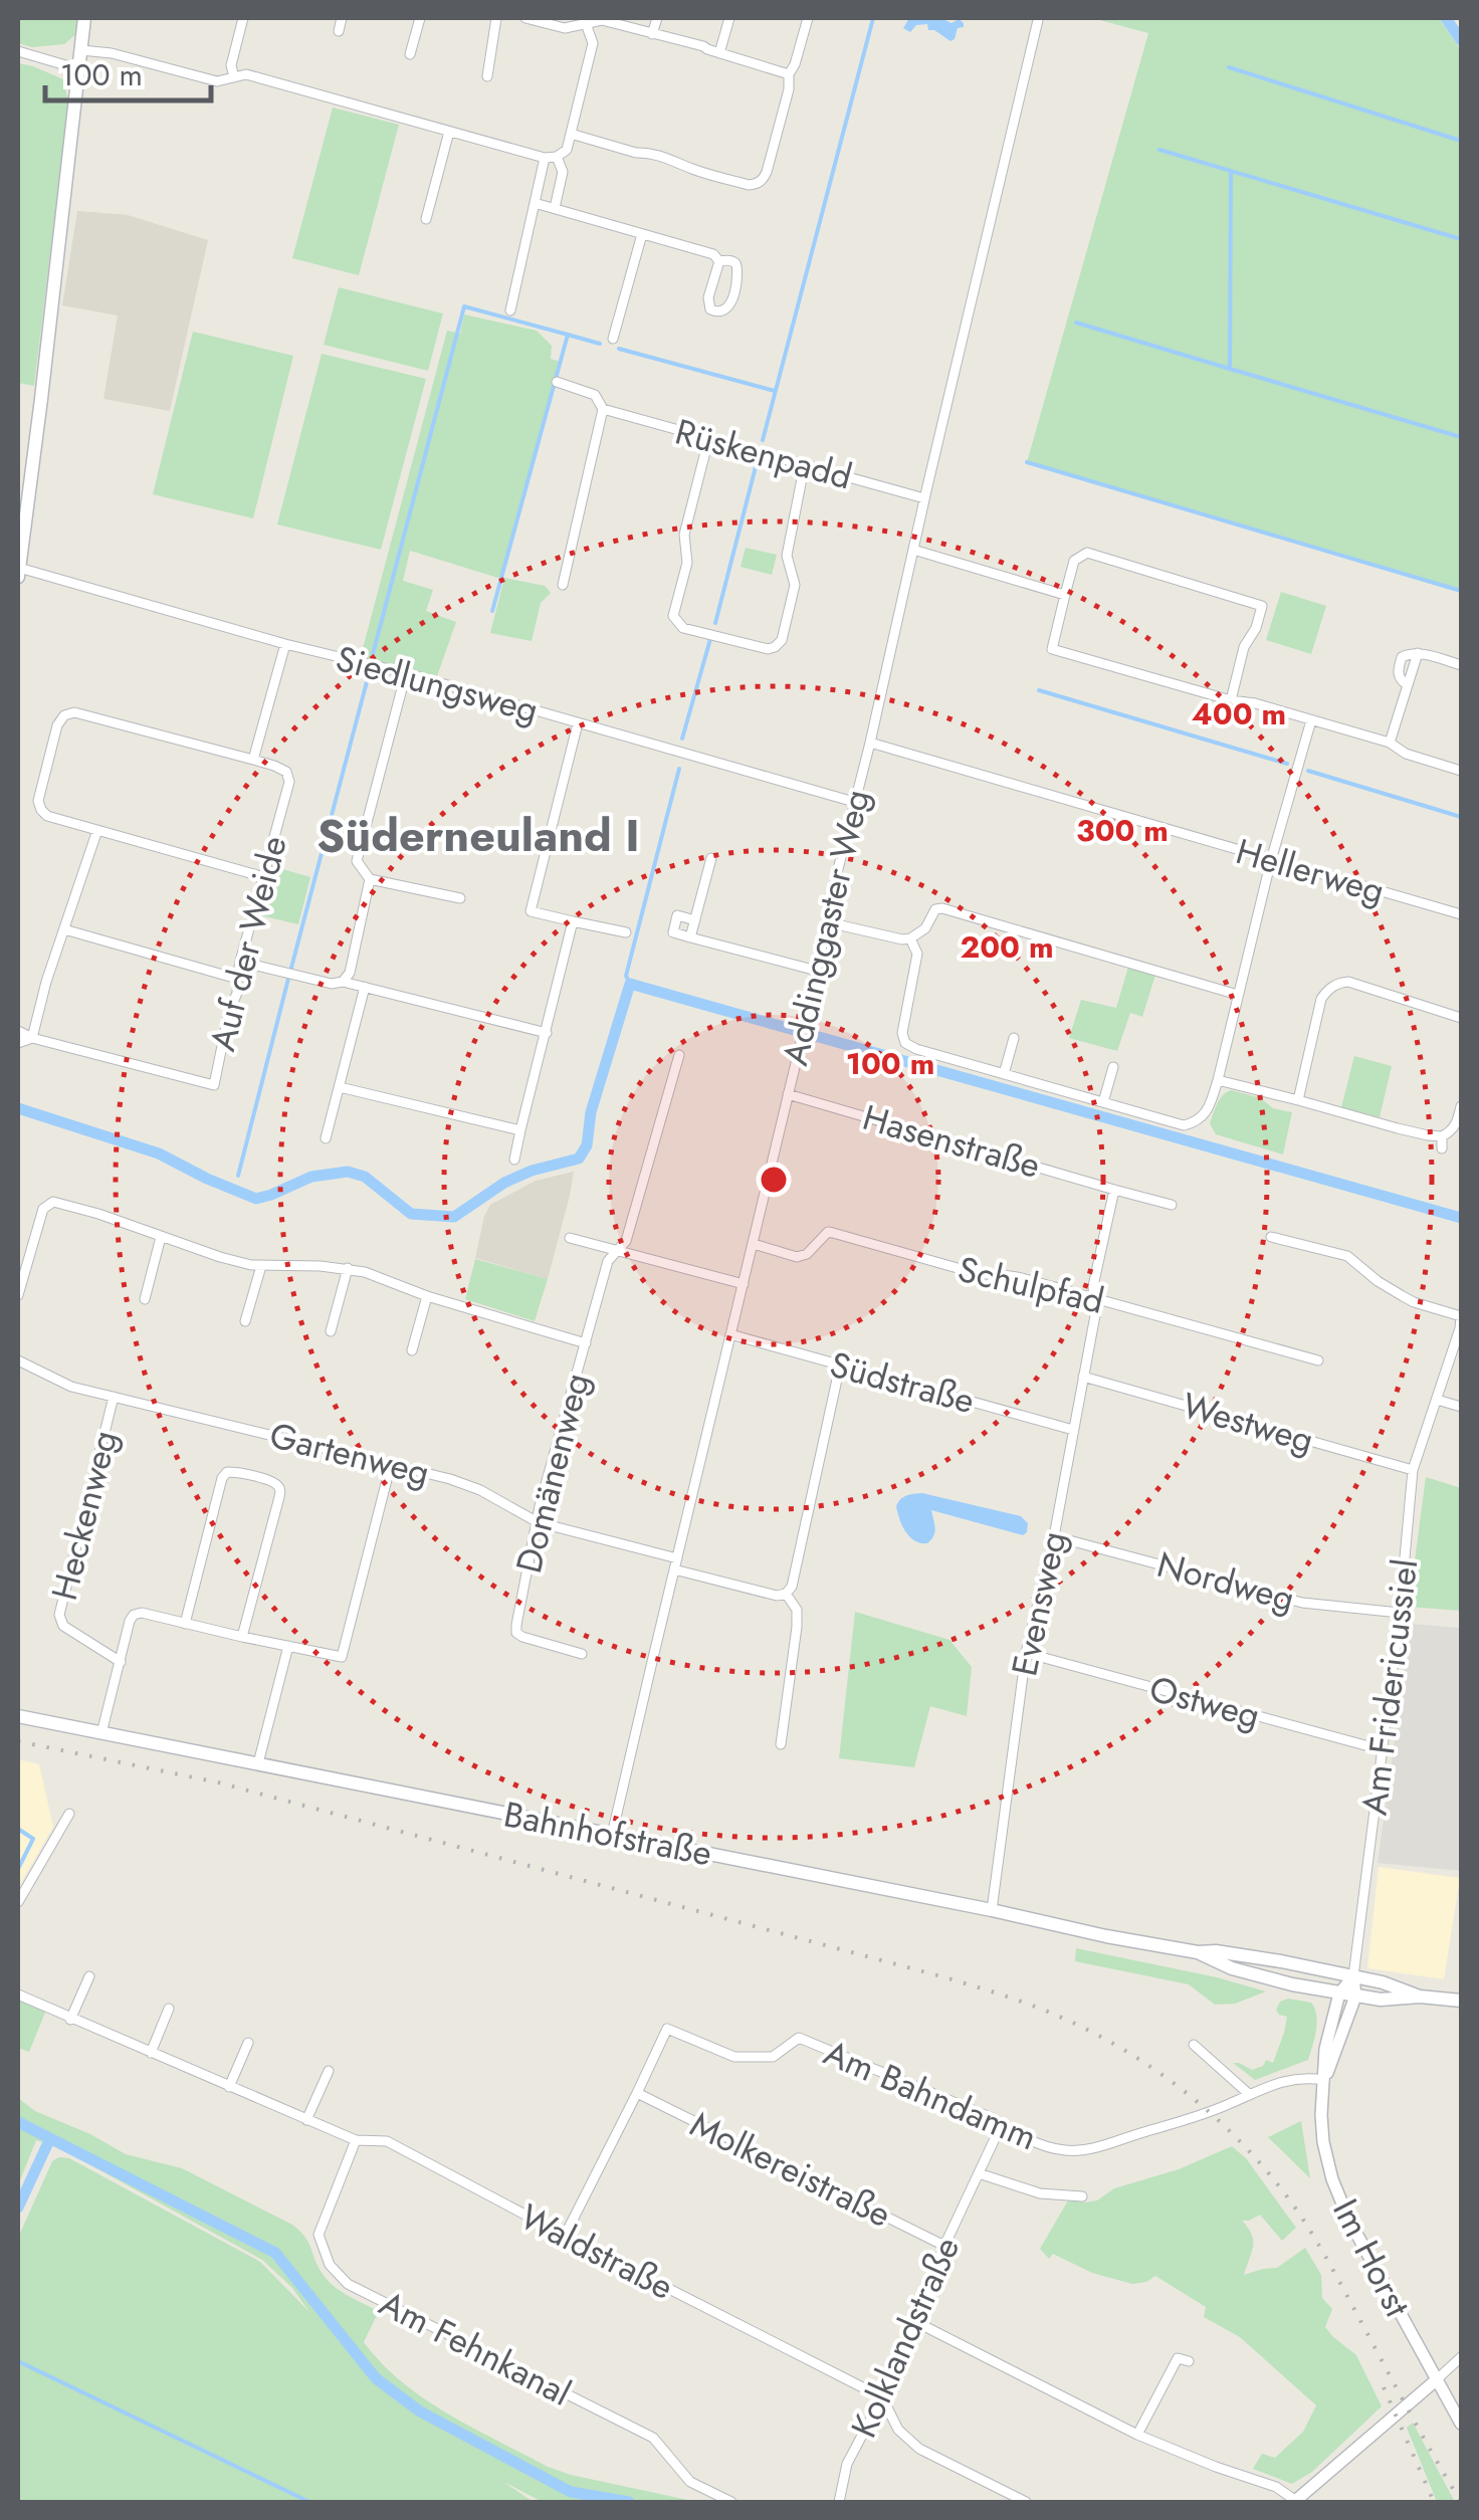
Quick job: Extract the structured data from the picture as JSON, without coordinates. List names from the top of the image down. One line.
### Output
{"streets":{"main road":["Bahnhofstraße"],"street":["Rüskenpadd","Siedlungsweg","Hellerweg","Addinggaster Weg","Auf der Weide","Hasenstraße","Schulpfad","Südstraße","Westweg","Gartenweg","Domänenweg","Heckenweg","Nordweg","Evensweg","Am Fridericussiel","Ostweg","Am Bahndamm","Molkereistraße","Waldstraße","Im Horst","Kolklandstraße","Am Fehnkanal"]},"crossings":[["Rüskenpadd","Addinggaster Weg"],["Siedlungsweg","Addinggaster Weg"],["Hellerweg","Addinggaster Weg"],["Addinggaster Weg","Hasenstraße"],["Addinggaster Weg","Schulpfad"],["Addinggaster Weg","Südstraße"],["Addinggaster Weg","Gartenweg"],["Addinggaster Weg","Bahnhofstraße"],["Schulpfad","Evensweg"],["Südstraße","Evensweg"],["Westweg","Evensweg"],["Westweg","Am Fridericussiel"],["Gartenweg","Domänenweg"],["Gartenweg","Heckenweg"],["Nordweg","Evensweg"],["Nordweg","Am Fridericussiel"],["Evensweg","Ostweg"],["Evensweg","Bahnhofstraße"],["Am Fridericussiel","Ostweg"],["Am Fridericussiel","Bahnhofstraße"],["Am Fridericussiel","Im Horst"],["Bahnhofstraße","Im Horst"],["Am Bahndamm","Molkereistraße"],["Am Bahndamm","Im Horst"],["Am Bahndamm","Kolklandstraße"],["Molkereistraße","Kolklandstraße"],["Waldstraße","Kolklandstraße"],["Waldstraße","Am Fehnkanal"]],"districts":["Süderneuland I"],"scale_bar":"100 m","rings":["400 m","300 m","200 m","100 m"]}
